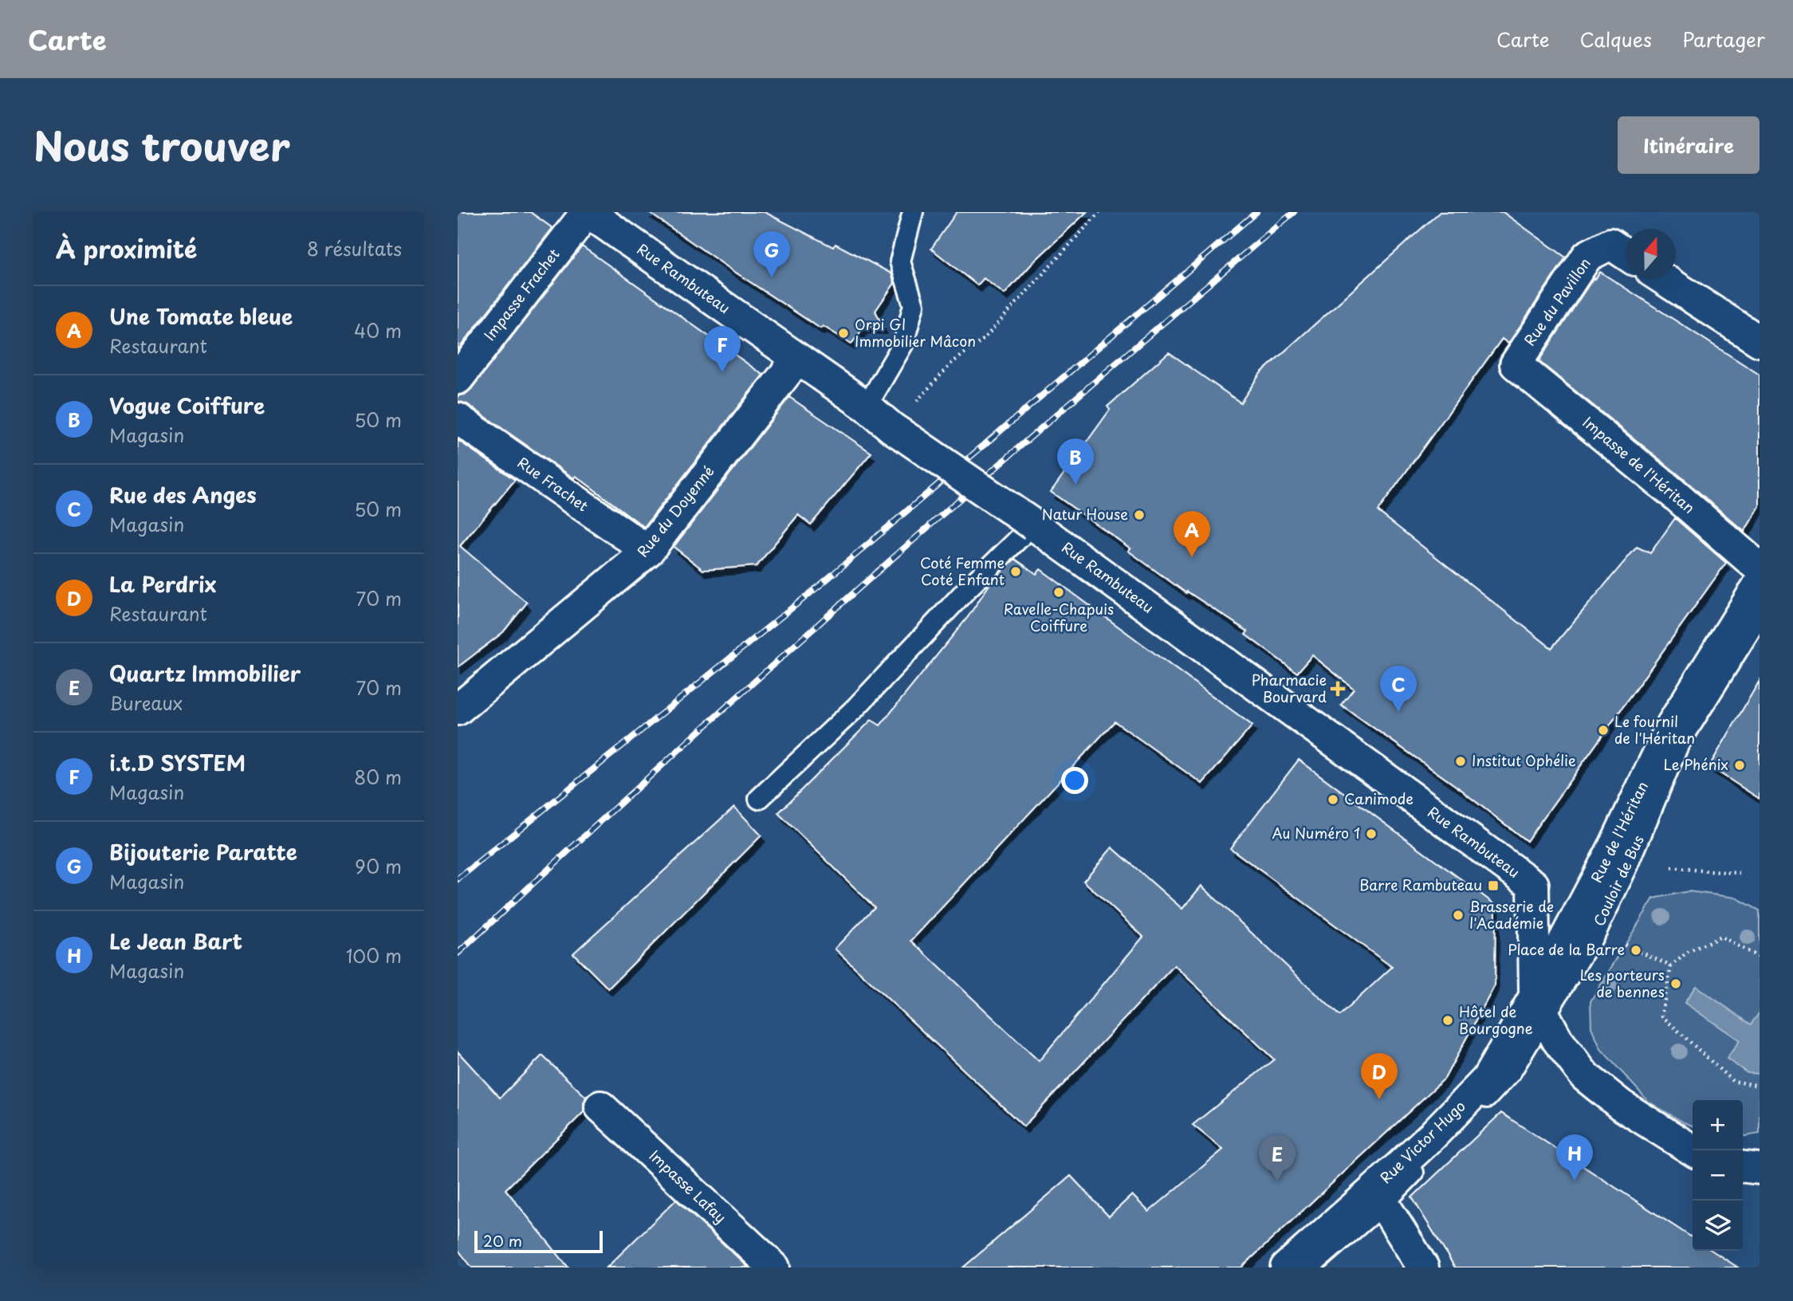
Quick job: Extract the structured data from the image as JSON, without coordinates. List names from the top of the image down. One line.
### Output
{"streets":{"street":["Rue Rambuteau","Impasse Frachet","Rue du Pavillon","Impasse de l'Héritan","Rue Frachet","Rue du Doyenné","Rue de l'Héritan","Rue Victor Hugo","Impasse Lafay"],"lane":["Couloir de Bus"]},"crossings":[["Rue Rambuteau","Impasse Frachet"],["Rue Rambuteau","Rue du Doyenné"],["Rue Rambuteau","Rue de l'Héritan"],["Rue Rambuteau","Couloir de Bus"],["Rue Rambuteau","Rue Victor Hugo"],["Rue du Pavillon","Impasse de l'Héritan"],["Rue Frachet","Rue du Doyenné"],["Rue de l'Héritan","Couloir de Bus"],["Rue de l'Héritan","Rue Victor Hugo"],["Couloir de Bus","Rue Victor Hugo"]],"places":{"other":["Orpi Gl Immobilier Mâcon","Natur House","Coté Femme Coté Enfant","Ravelle-Chapuis Coiffure","Le fournil de l'Héritan","Institut Ophélie","Le Phénix","Canimode","Au Numéro 1","Brasserie de l'Académie","Place de la Barre","Les porteurs de bennes","Hôtel de Bourgogne"],"health":["Pharmacie Bourvard"],"transit":["Barre Rambuteau"]},"scale_bar":"20 m","north":"top","page":{"header":"Carte","nav":["Carte","Calques","Partager"],"title":"Nous trouver","buttons":"Itinéraire","heading":["À proximité","8 résultats"],"pins":["G","F","B","A","C","D","H","E"],"list":[{"mark":"A","name":"Une Tomate bleue","note":"Restaurant","value":"40 m"},{"mark":"B","name":"Vogue Coiffure","note":"Magasin","value":"50 m"},{"mark":"C","name":"Rue des Anges","note":"Magasin","value":"50 m"},{"mark":"D","name":"La Perdrix","note":"Restaurant","value":"70 m"},{"mark":"E","name":"Quartz Immobilier","note":"Bureaux","value":"70 m"},{"mark":"F","name":"i.t.D SYSTEM","note":"Magasin","value":"80 m"},{"mark":"G","name":"Bijouterie Paratte","note":"Magasin","value":"90 m"},{"mark":"H","name":"Le Jean Bart","note":"Magasin","value":"100 m"}],"map_buttons":["+","−"],"scale":"20 m"}}
